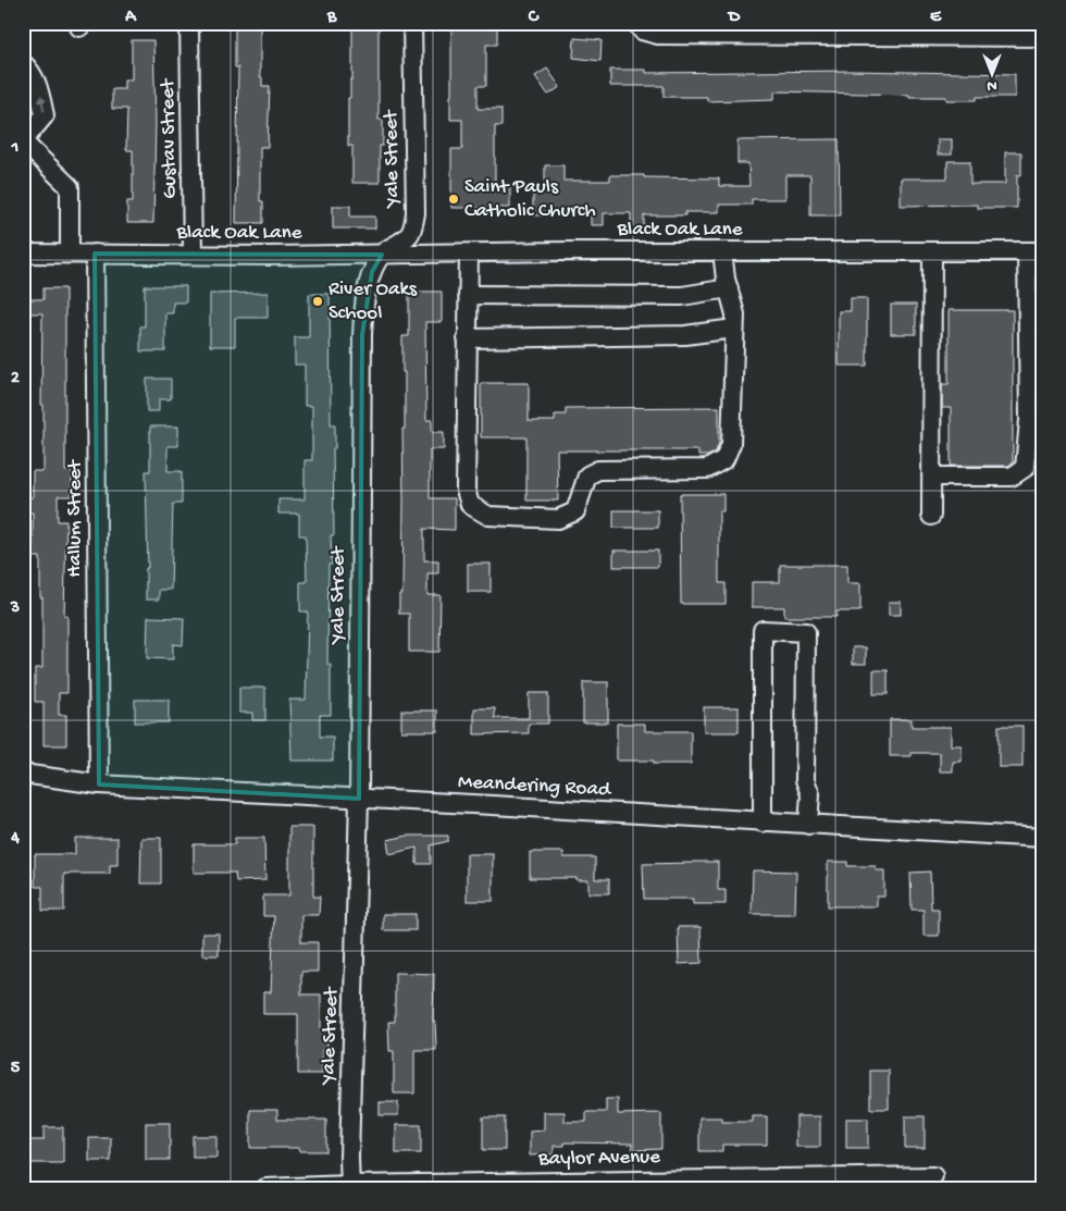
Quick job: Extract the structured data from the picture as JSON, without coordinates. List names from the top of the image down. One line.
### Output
{"streets":{"street":["Gustav Street","Yale Street","Black Oak Lane","Hallum Street","Meandering Road","Baylor Avenue"]},"crossings":[["Gustav Street","Black Oak Lane"],["Yale Street","Black Oak Lane"],["Yale Street","Meandering Road"],["Yale Street","Baylor Avenue"],["Black Oak Lane","Hallum Street"],["Hallum Street","Meandering Road"]],"places":["Saint Pauls Catholic Church","River Oaks School"],"north":"bottom","grid":{"columns":["A","B","C","D","E"],"rows":["1","2","3","4","5"]}}
